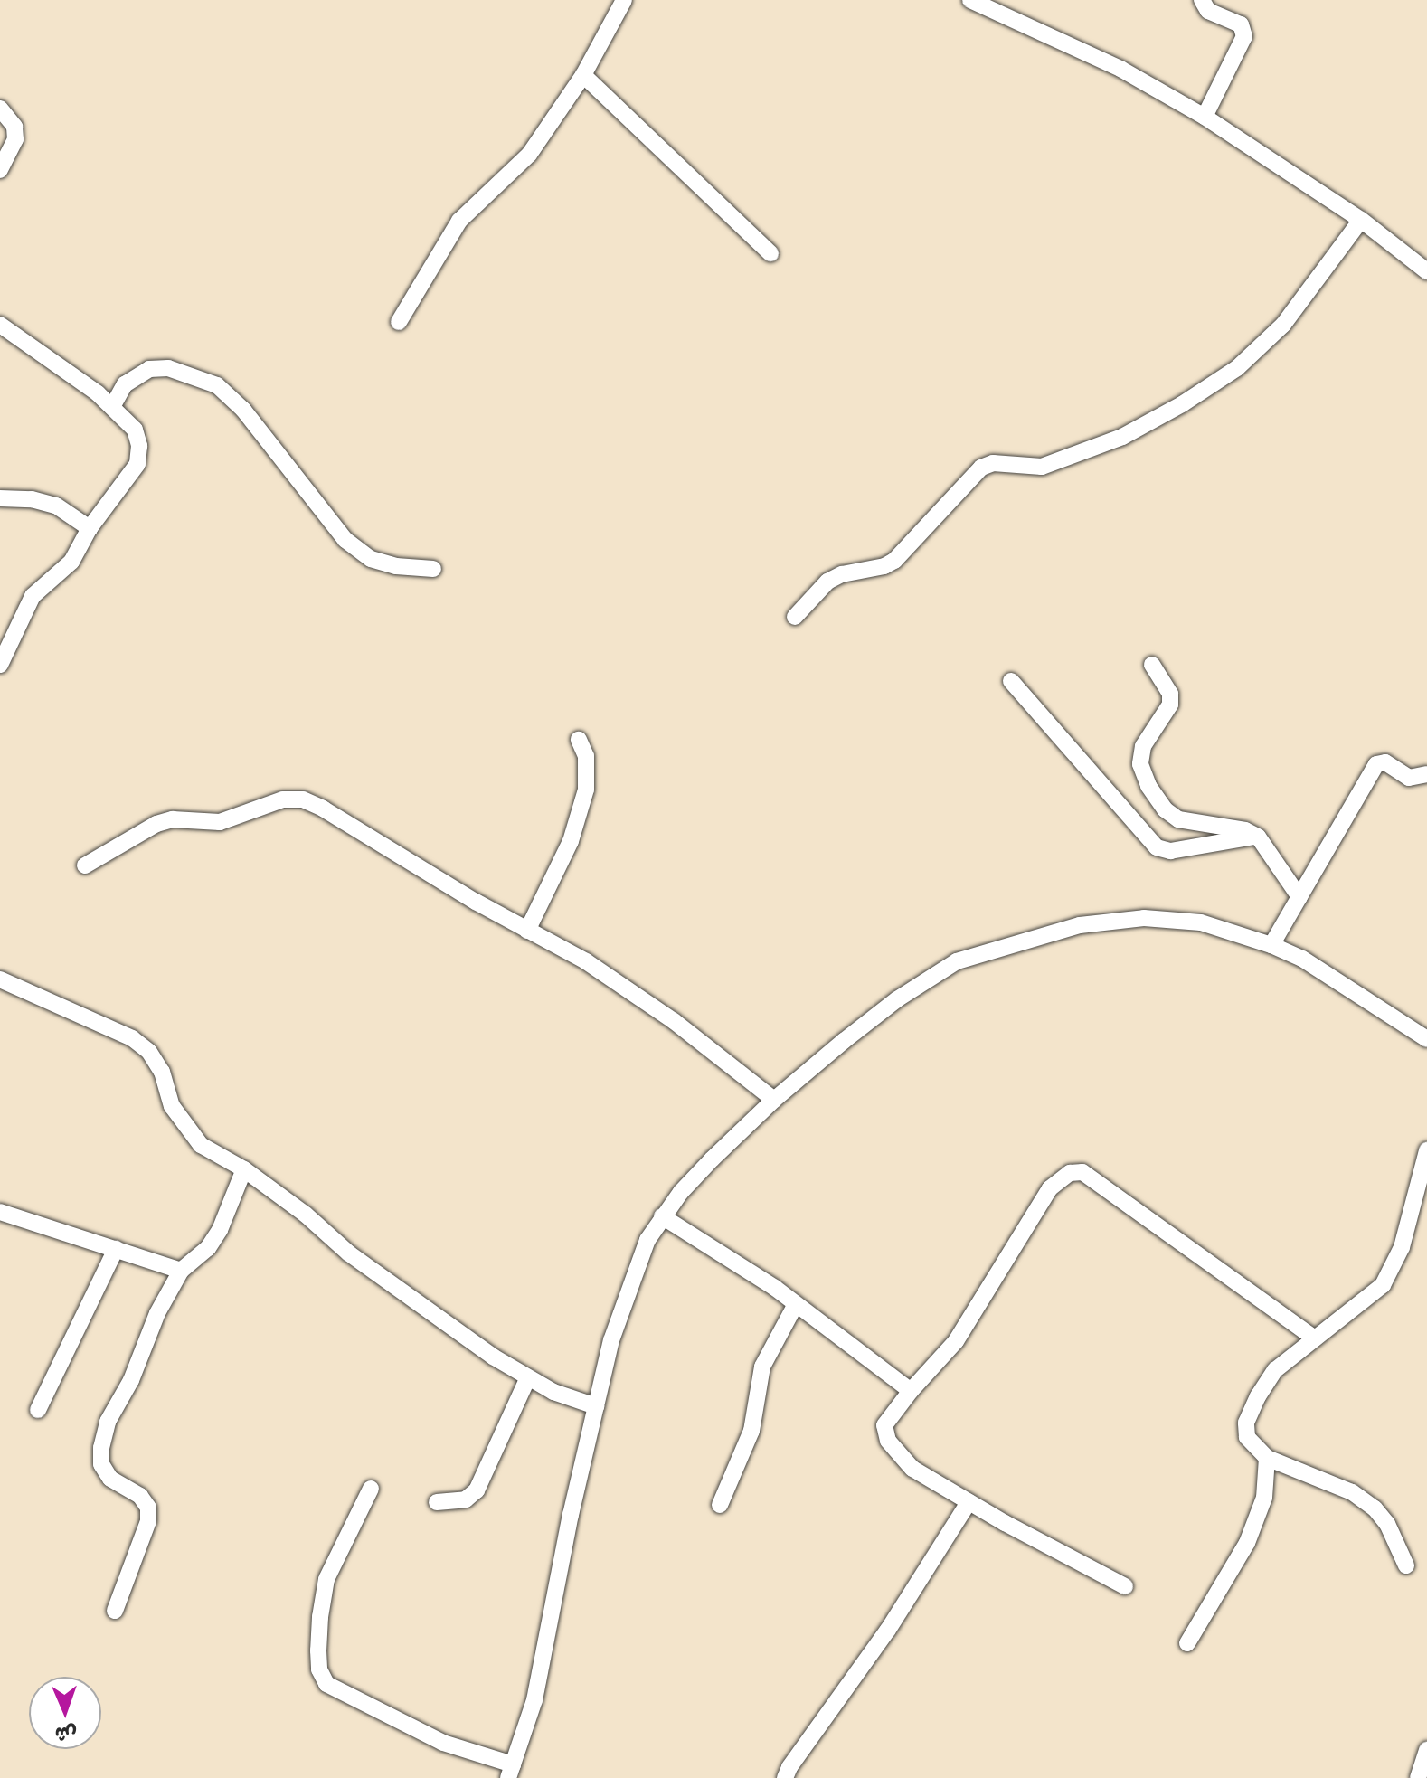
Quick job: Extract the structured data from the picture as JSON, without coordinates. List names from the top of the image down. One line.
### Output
{"north":"bottom"}
